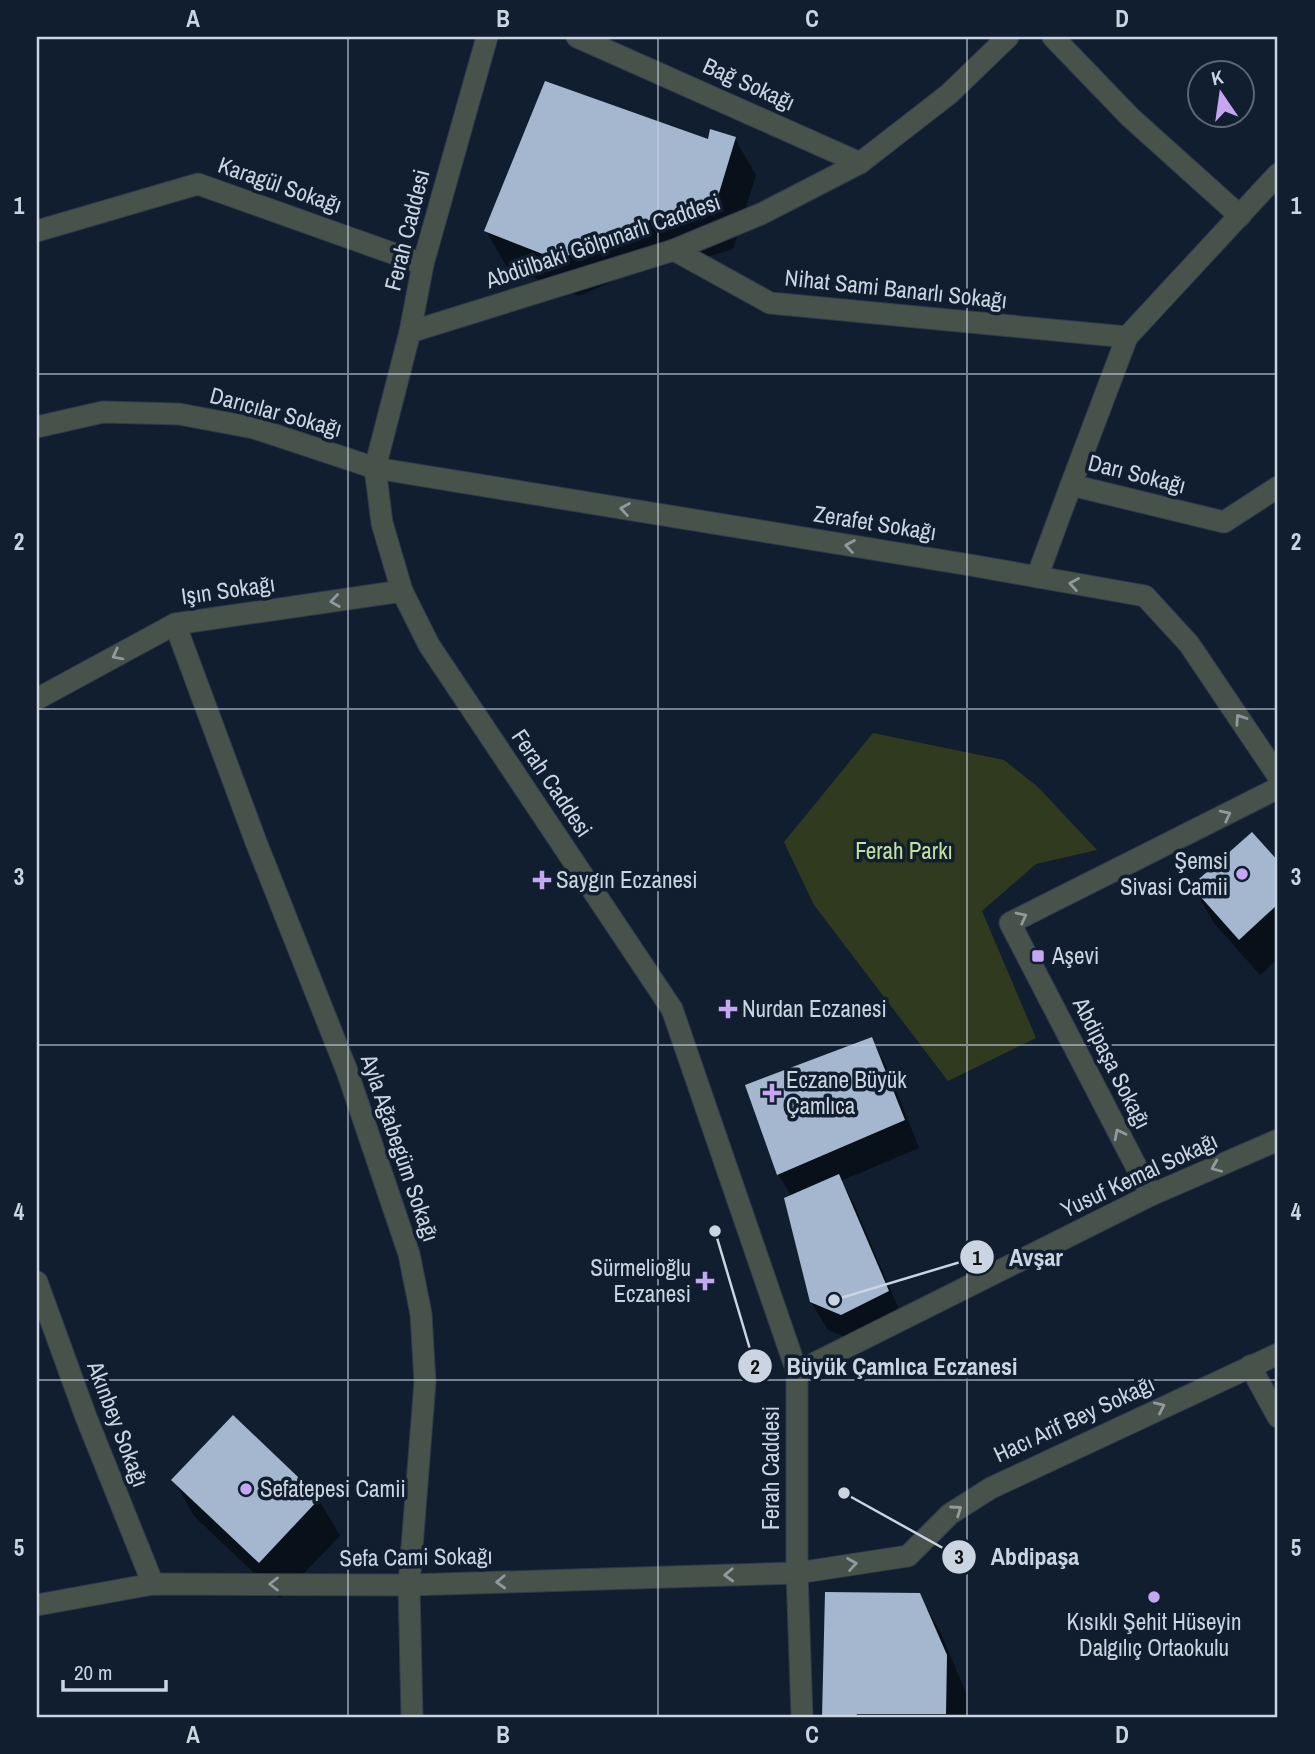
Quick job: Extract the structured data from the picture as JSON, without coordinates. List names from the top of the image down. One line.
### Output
{"streets":{"street":["Bağ Sokağı","Karagül Sokağı","Ferah Caddesi","Abdülbaki Gölpınarlı Caddesi","Nihat Sami Banarlı Sokağı","Darıcılar Sokağı","Darı Sokağı","Zerafet Sokağı","Işın Sokağı","Abdipaşa Sokağı","Ayla Ağabegüm Sokağı","Yusuf Kemal Sokağı","Hacı Arif Bey Sokağı","Akınbey Sokağı","Sefa Cami Sokağı"]},"crossings":[["Bağ Sokağı","Abdülbaki Gölpınarlı Caddesi"],["Karagül Sokağı","Ferah Caddesi"],["Ferah Caddesi","Abdülbaki Gölpınarlı Caddesi"],["Ferah Caddesi","Darıcılar Sokağı"],["Ferah Caddesi","Zerafet Sokağı"],["Ferah Caddesi","Işın Sokağı"],["Ferah Caddesi","Yusuf Kemal Sokağı"],["Ferah Caddesi","Sefa Cami Sokağı"],["Abdülbaki Gölpınarlı Caddesi","Nihat Sami Banarlı Sokağı"],["Darıcılar Sokağı","Zerafet Sokağı"],["Darı Sokağı","Zerafet Sokağı"],["Işın Sokağı","Ayla Ağabegüm Sokağı"],["Abdipaşa Sokağı","Yusuf Kemal Sokağı"],["Ayla Ağabegüm Sokağı","Sefa Cami Sokağı"],["Hacı Arif Bey Sokağı","Sefa Cami Sokağı"],["Akınbey Sokağı","Sefa Cami Sokağı"]],"one_way":["Zerafet Sokağı","Işın Sokağı","Hacı Arif Bey Sokağı"],"parks":["Ferah Parkı"],"places":{"other":["Şemsi Sivasi Camii","Büyük Çamlıca Eczanesi","Avşar","Sefatepesi Camii","Abdipaşa","Kısıklı Şehit Hüseyin Dalgılıç Ortaokulu"],"health":["Saygın Eczanesi","Nurdan Eczanesi","Eczane Büyük Çamlıca","Sürmelioğlu Eczanesi"],"transit":["Aşevi"]},"scale_bar":"20 m","north":"top","grid":{"columns":["A","B","C","D"],"rows":["1","2","3","4","5"]}}
